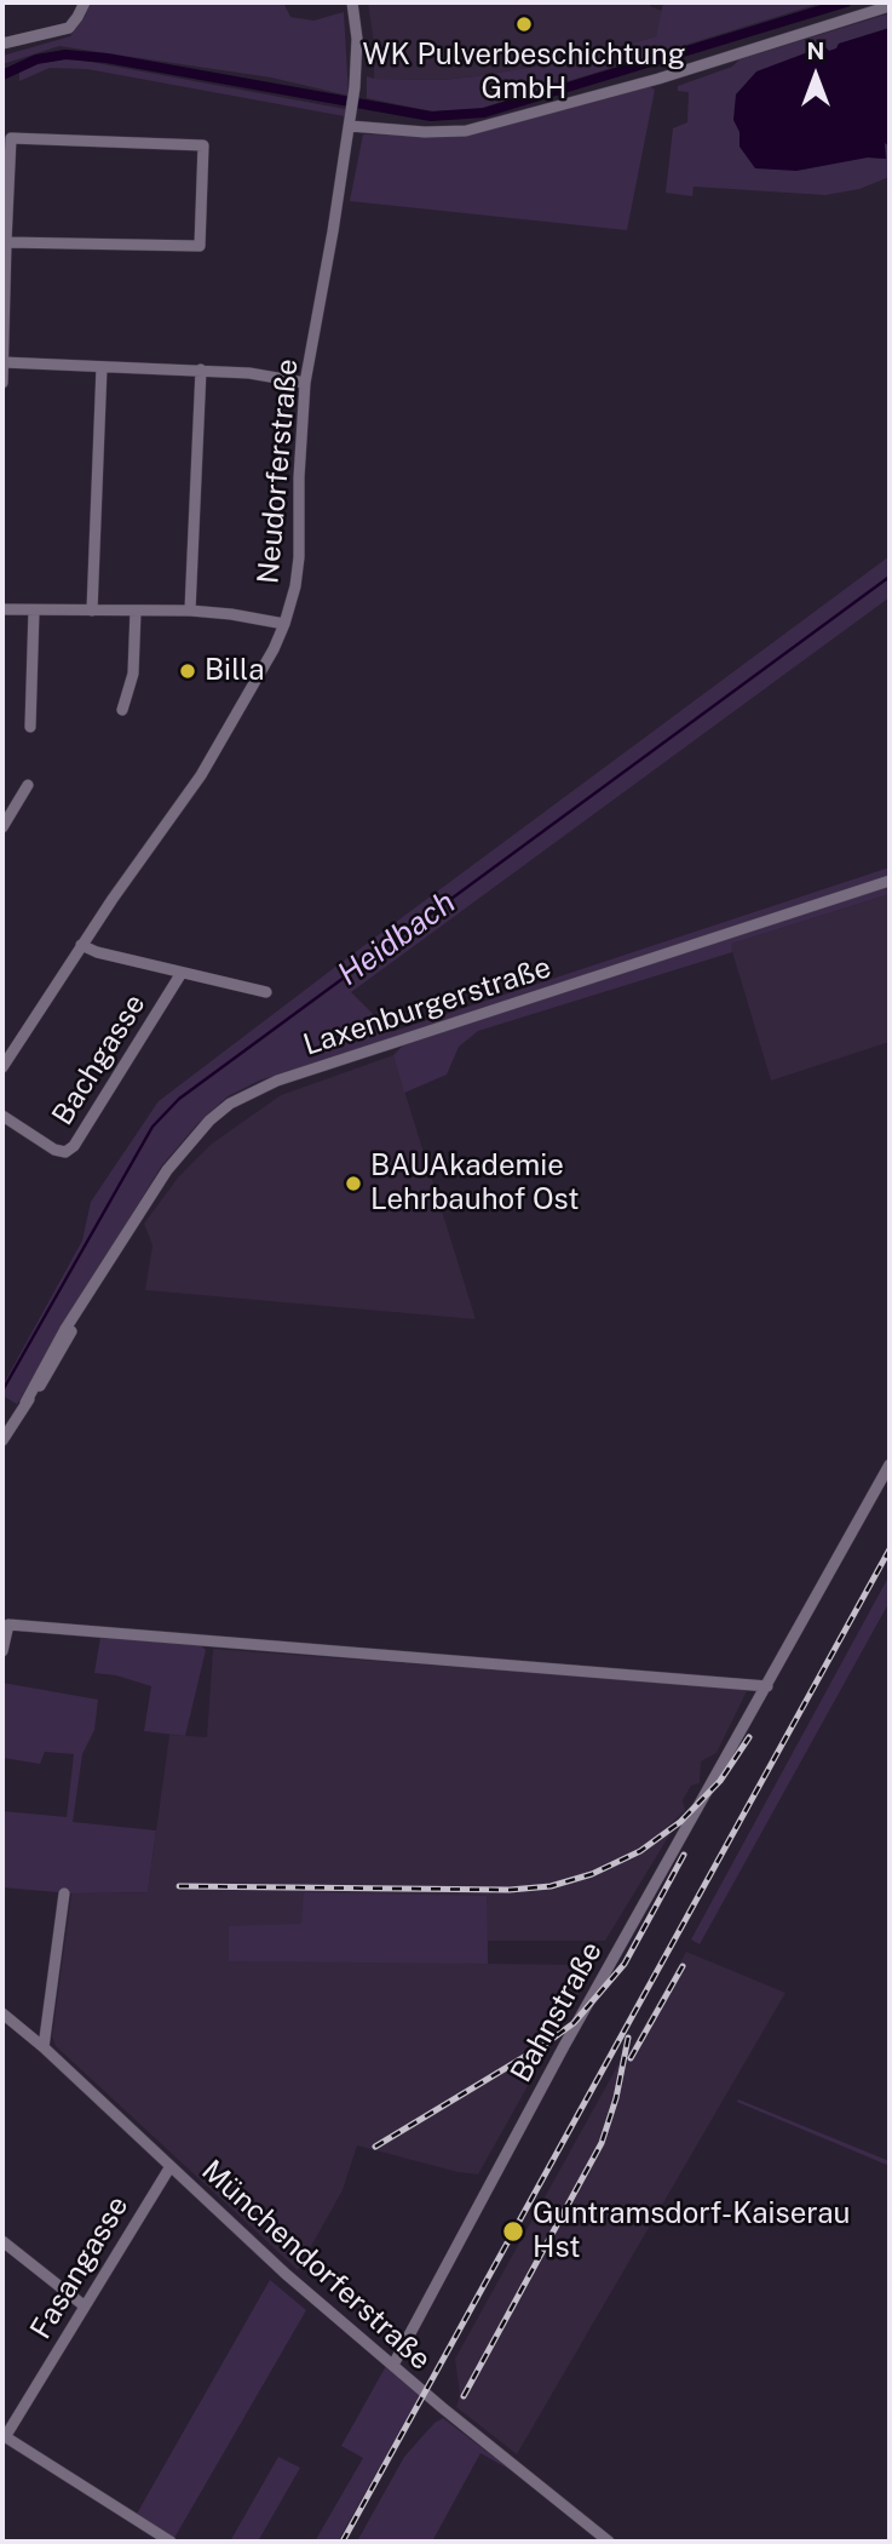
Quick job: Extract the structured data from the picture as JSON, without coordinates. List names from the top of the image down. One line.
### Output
{"streets":{"street":["Neudorferstraße","Laxenburgerstraße","Bachgasse","Bahnstraße","Münchendorferstraße","Fasangasse"]},"crossings":[["Neudorferstraße","Bachgasse"],["Bahnstraße","Münchendorferstraße"],["Münchendorferstraße","Fasangasse"]],"water":["Heidbach"],"places":["WK Pulverbeschichtung GmbH","Billa","BAUAkademie Lehrbauhof Ost","Guntramsdorf-Kaiserau Hst"],"north":"top"}
